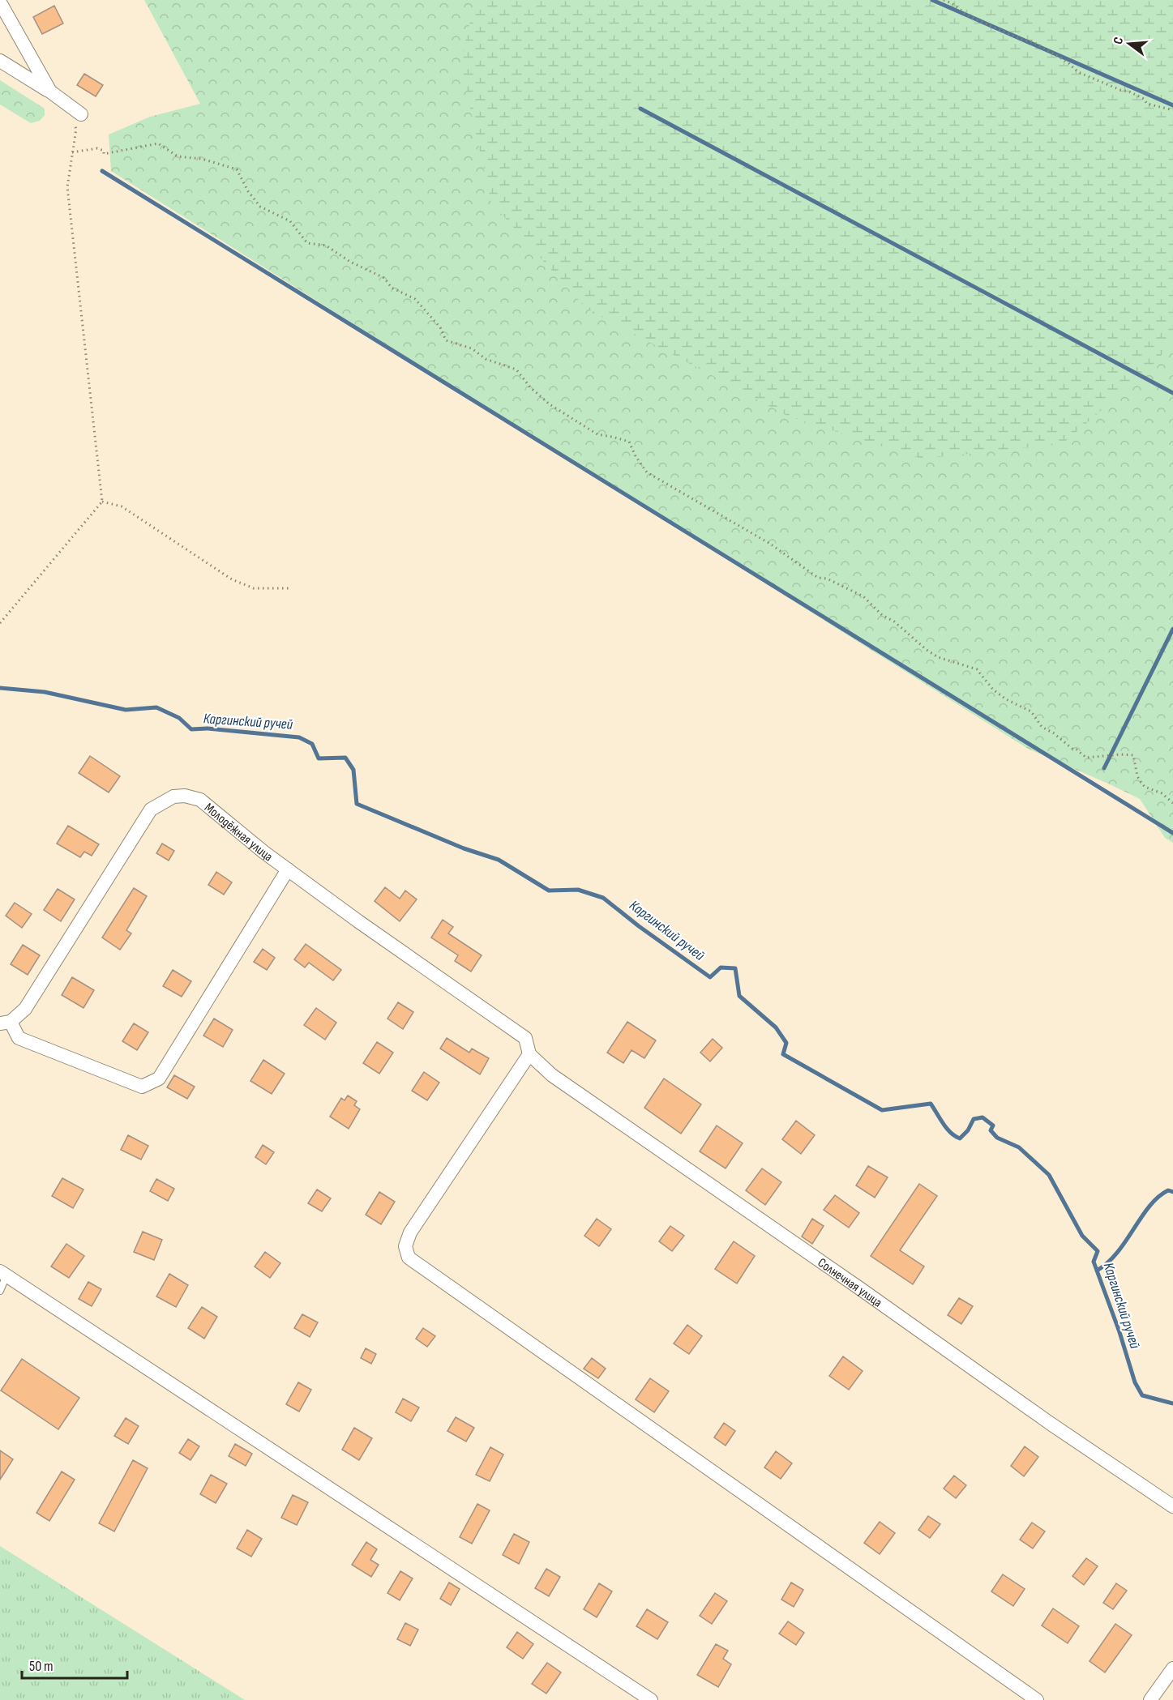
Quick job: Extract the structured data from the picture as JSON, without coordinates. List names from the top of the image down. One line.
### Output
{"streets":{"street":["Молодёжная улица","Солнечная улица"]},"crossings":[["Молодёжная улица","Солнечная улица"]],"water":["Каргинский ручей"],"scale_bar":"50 m","north":"left"}
